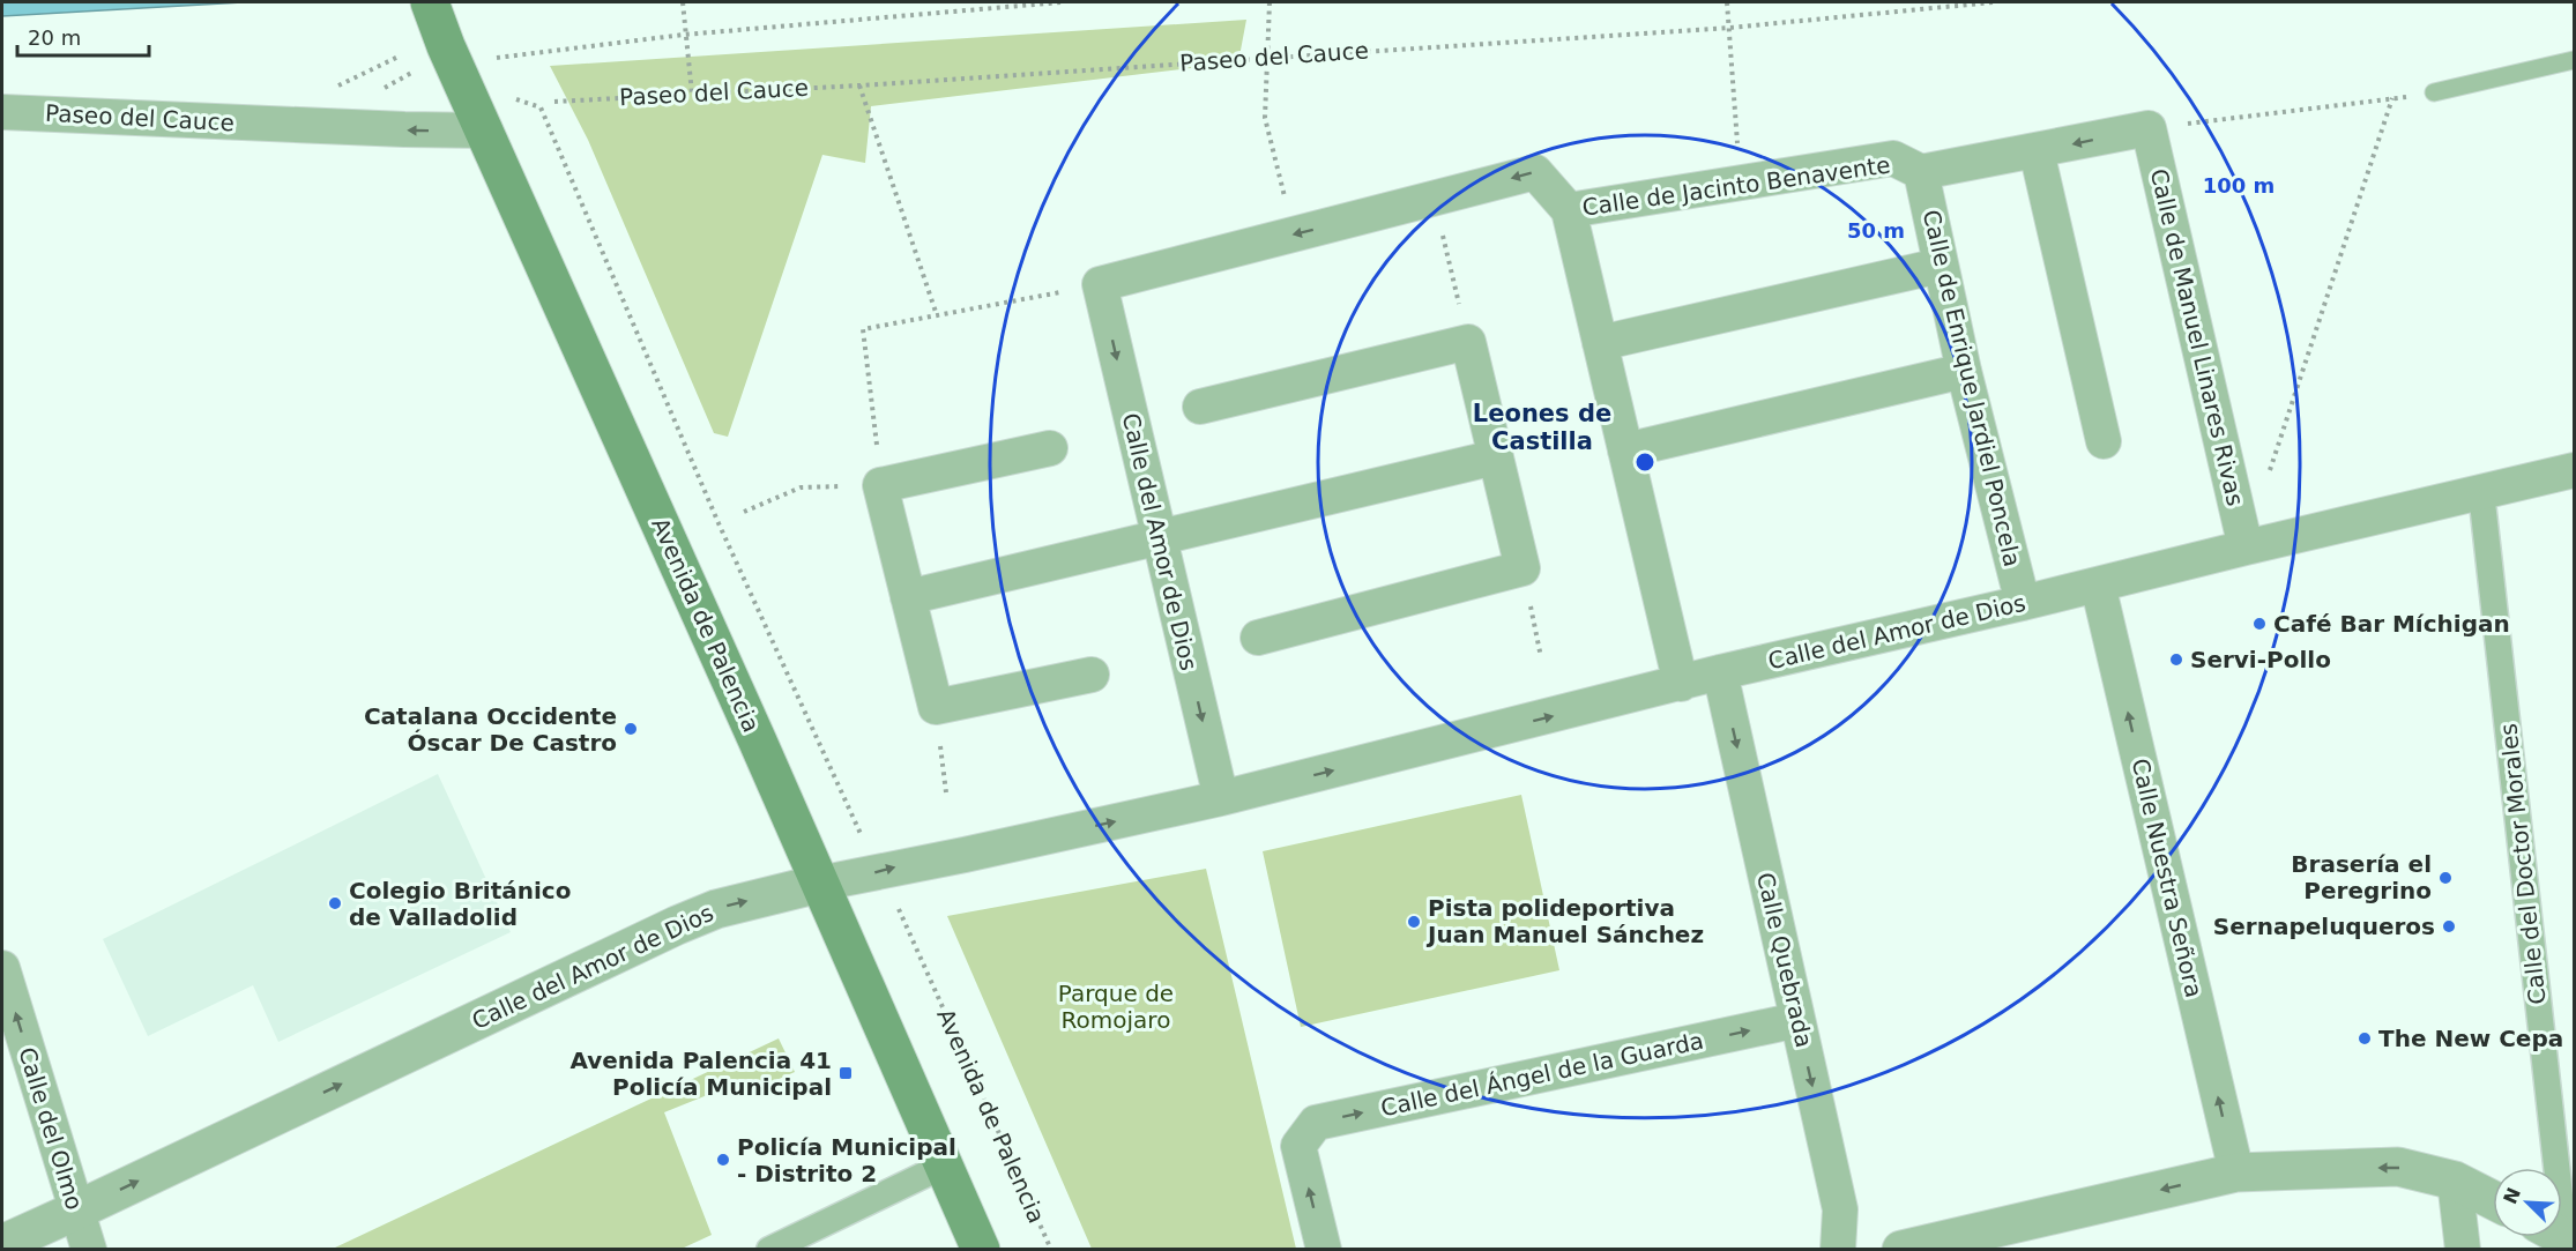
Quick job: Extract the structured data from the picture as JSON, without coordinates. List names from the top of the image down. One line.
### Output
{"streets":{"main road":["Avenida de Palencia"],"street":["Paseo del Cauce","Calle de Jacinto Benavente","Calle de Manuel Linares Rivas","Calle de Enrique Jardiel Poncela","Calle del Amor de Dios","Calle del Doctor Morales","Calle Nuestra Señora","Calle Quebrada","Calle del Ángel de la Guarda","Calle del Olmo"]},"crossings":[["Paseo del Cauce","Avenida de Palencia"],["Calle de Jacinto Benavente","Calle de Manuel Linares Rivas"],["Calle de Jacinto Benavente","Calle de Enrique Jardiel Poncela"],["Calle de Jacinto Benavente","Calle del Amor de Dios"],["Calle de Manuel Linares Rivas","Calle del Amor de Dios"],["Calle de Enrique Jardiel Poncela","Calle del Amor de Dios"],["Calle del Amor de Dios","Avenida de Palencia"],["Calle del Amor de Dios","Calle del Doctor Morales"],["Calle del Amor de Dios","Calle Nuestra Señora"],["Calle del Amor de Dios","Calle Quebrada"],["Calle del Amor de Dios","Calle del Olmo"],["Calle Quebrada","Calle del Ángel de la Guarda"]],"one_way":["Calle Nuestra Señora","Calle Quebrada","Calle del Ángel de la Guarda","Calle del Olmo"],"districts":["Leones de Castilla"],"parks":["Parque de Romojaro"],"places":{"other":["Café Bar Míchigan","Servi-Pollo","Catalana Occidente Óscar De Castro","Brasería el Peregrino","Colegio Británico de Valladolid","Pista polideportiva Juan Manuel Sánchez","Sernapeluqueros","The New Cepa","Policía Municipal - Distrito 2"],"transit":["Avenida Palencia 41 Policía Municipal"]},"scale_bar":"20 m","north":"top left","rings":["100 m","50 m"]}
